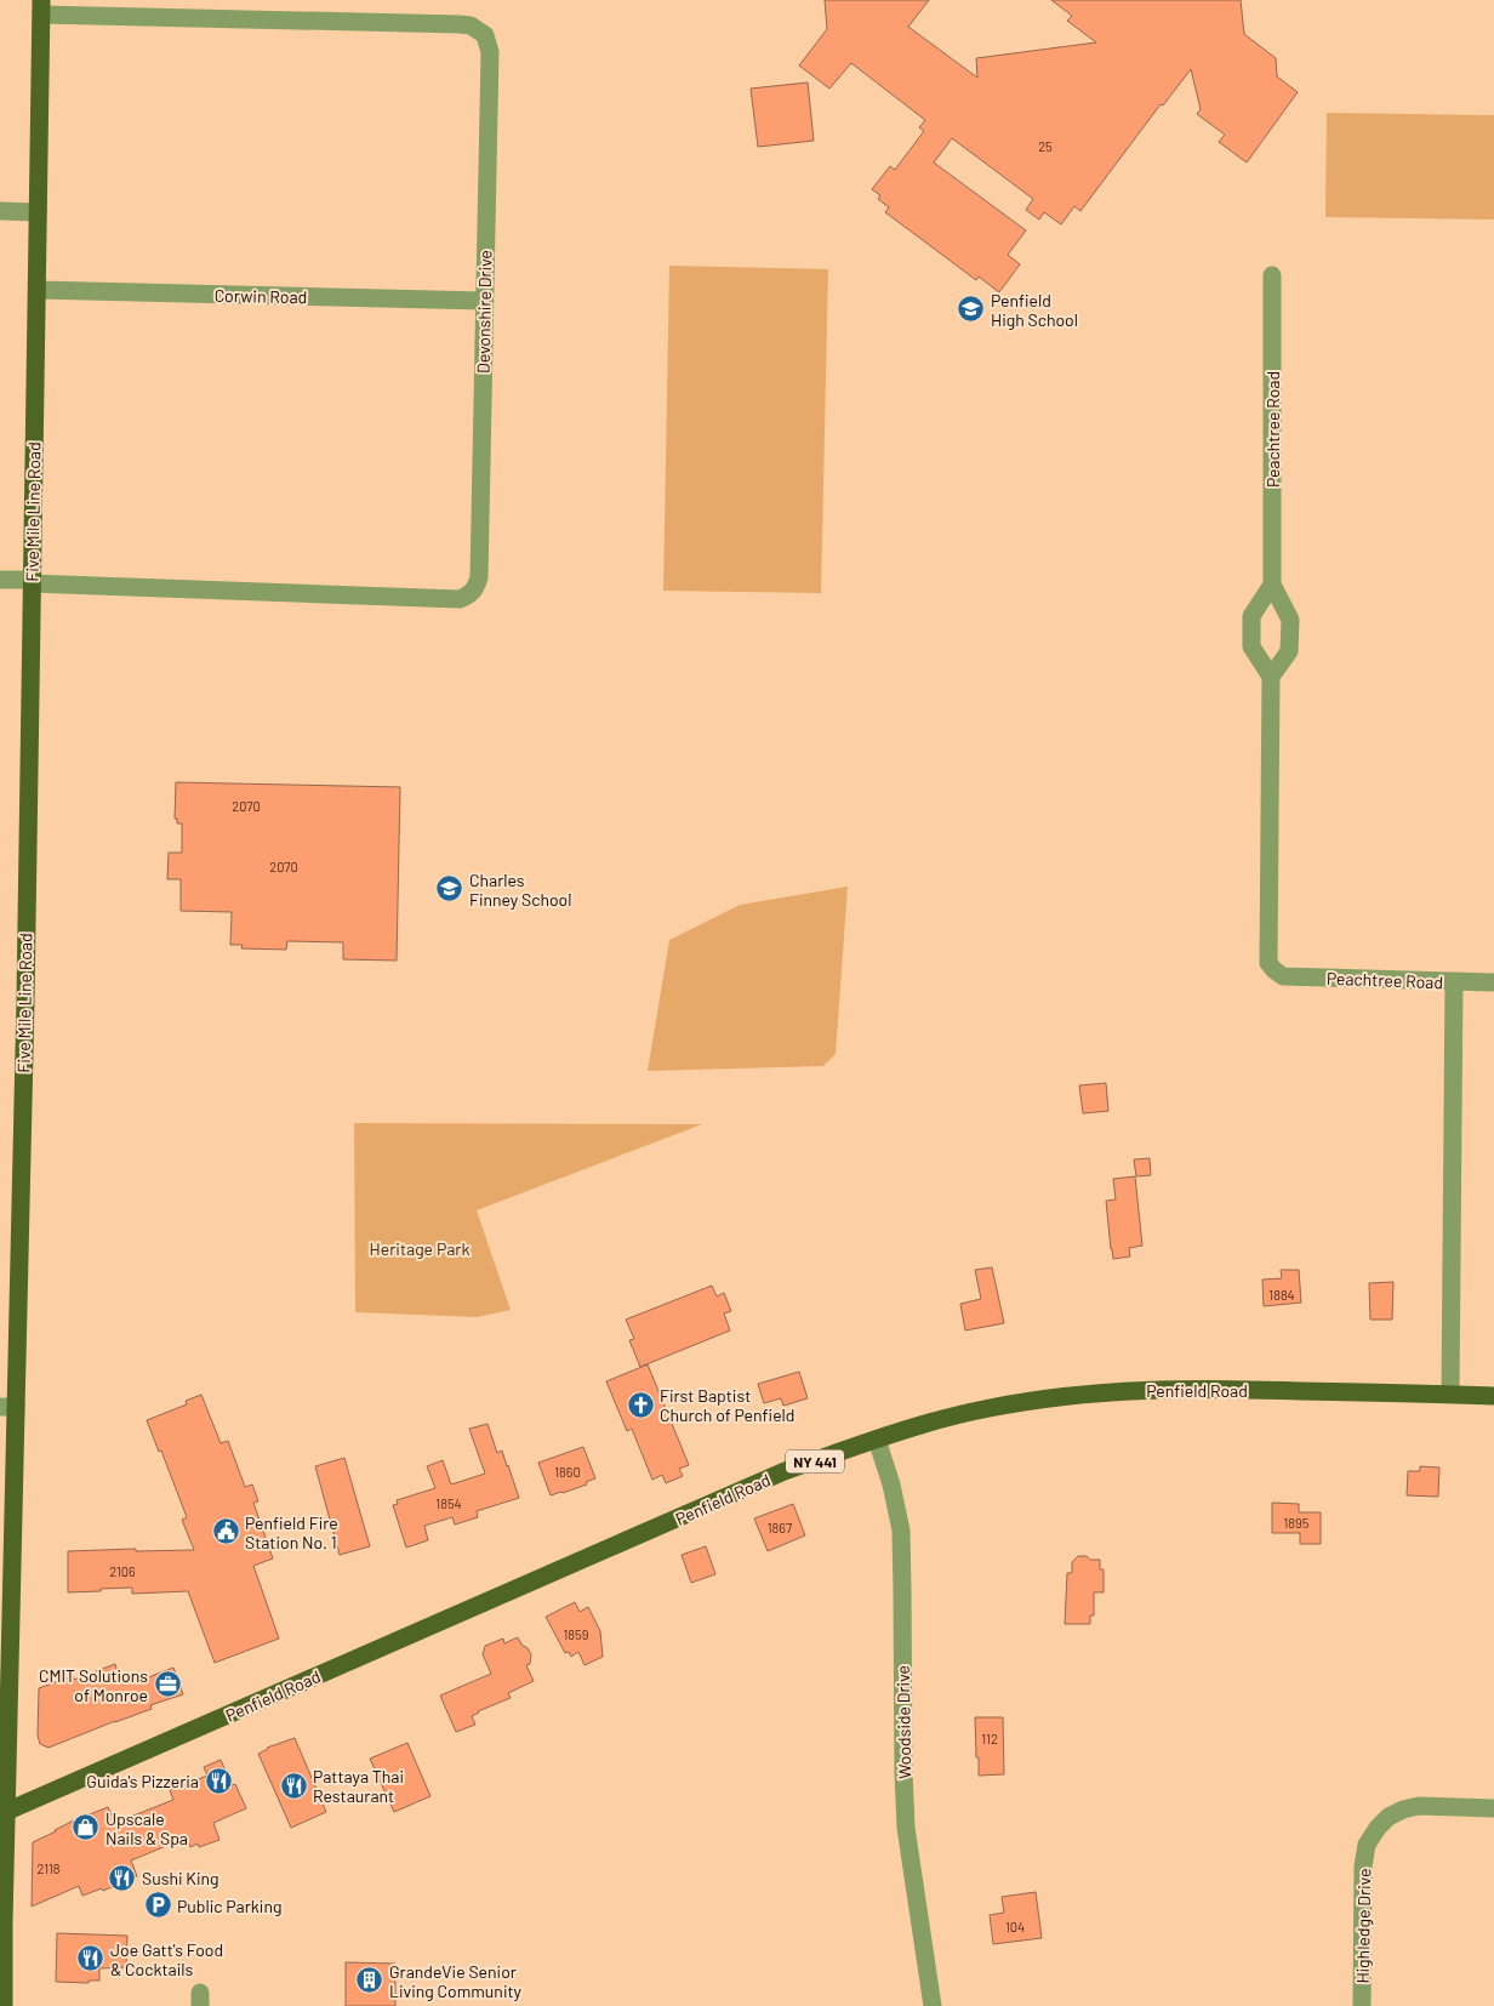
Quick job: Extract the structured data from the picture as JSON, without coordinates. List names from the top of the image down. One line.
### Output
{"streets":{"main road":["Five Mile Line Road","Penfield Road","NY 441"],"street":["Corwin Road","Devonshire Drive","Peachtree Road","Woodside Drive","Highledge Drive"]},"crossings":[["Corwin Road","Devonshire Drive"],["Corwin Road","Five Mile Line Road"],["Devonshire Drive","Five Mile Line Road"],["Peachtree Road","Penfield Road"],["Five Mile Line Road","Penfield Road"],["Penfield Road","Woodside Drive"]],"parks":["Heritage Park"],"places":{"school or university":["Penfield High School","Charles Finney School"],"church":["First Baptist Church of Penfield"],"public building":["Penfield Fire Station No. 1"],"office":["CMIT Solutions of Monroe"],"restaurant":["Guida's Pizzeria","Pattaya Thai Restaurant","Sushi King","Joe Gatt's Food & Cocktails"],"shop":["Upscale Nails & Spa"],"parking":["Public Parking"],"building":["GrandeVie Senior Living Community"]},"house_numbers":["25","2070","2070","1884","1860","1854","1895","1867","2106","1859","112","2118","104"]}
